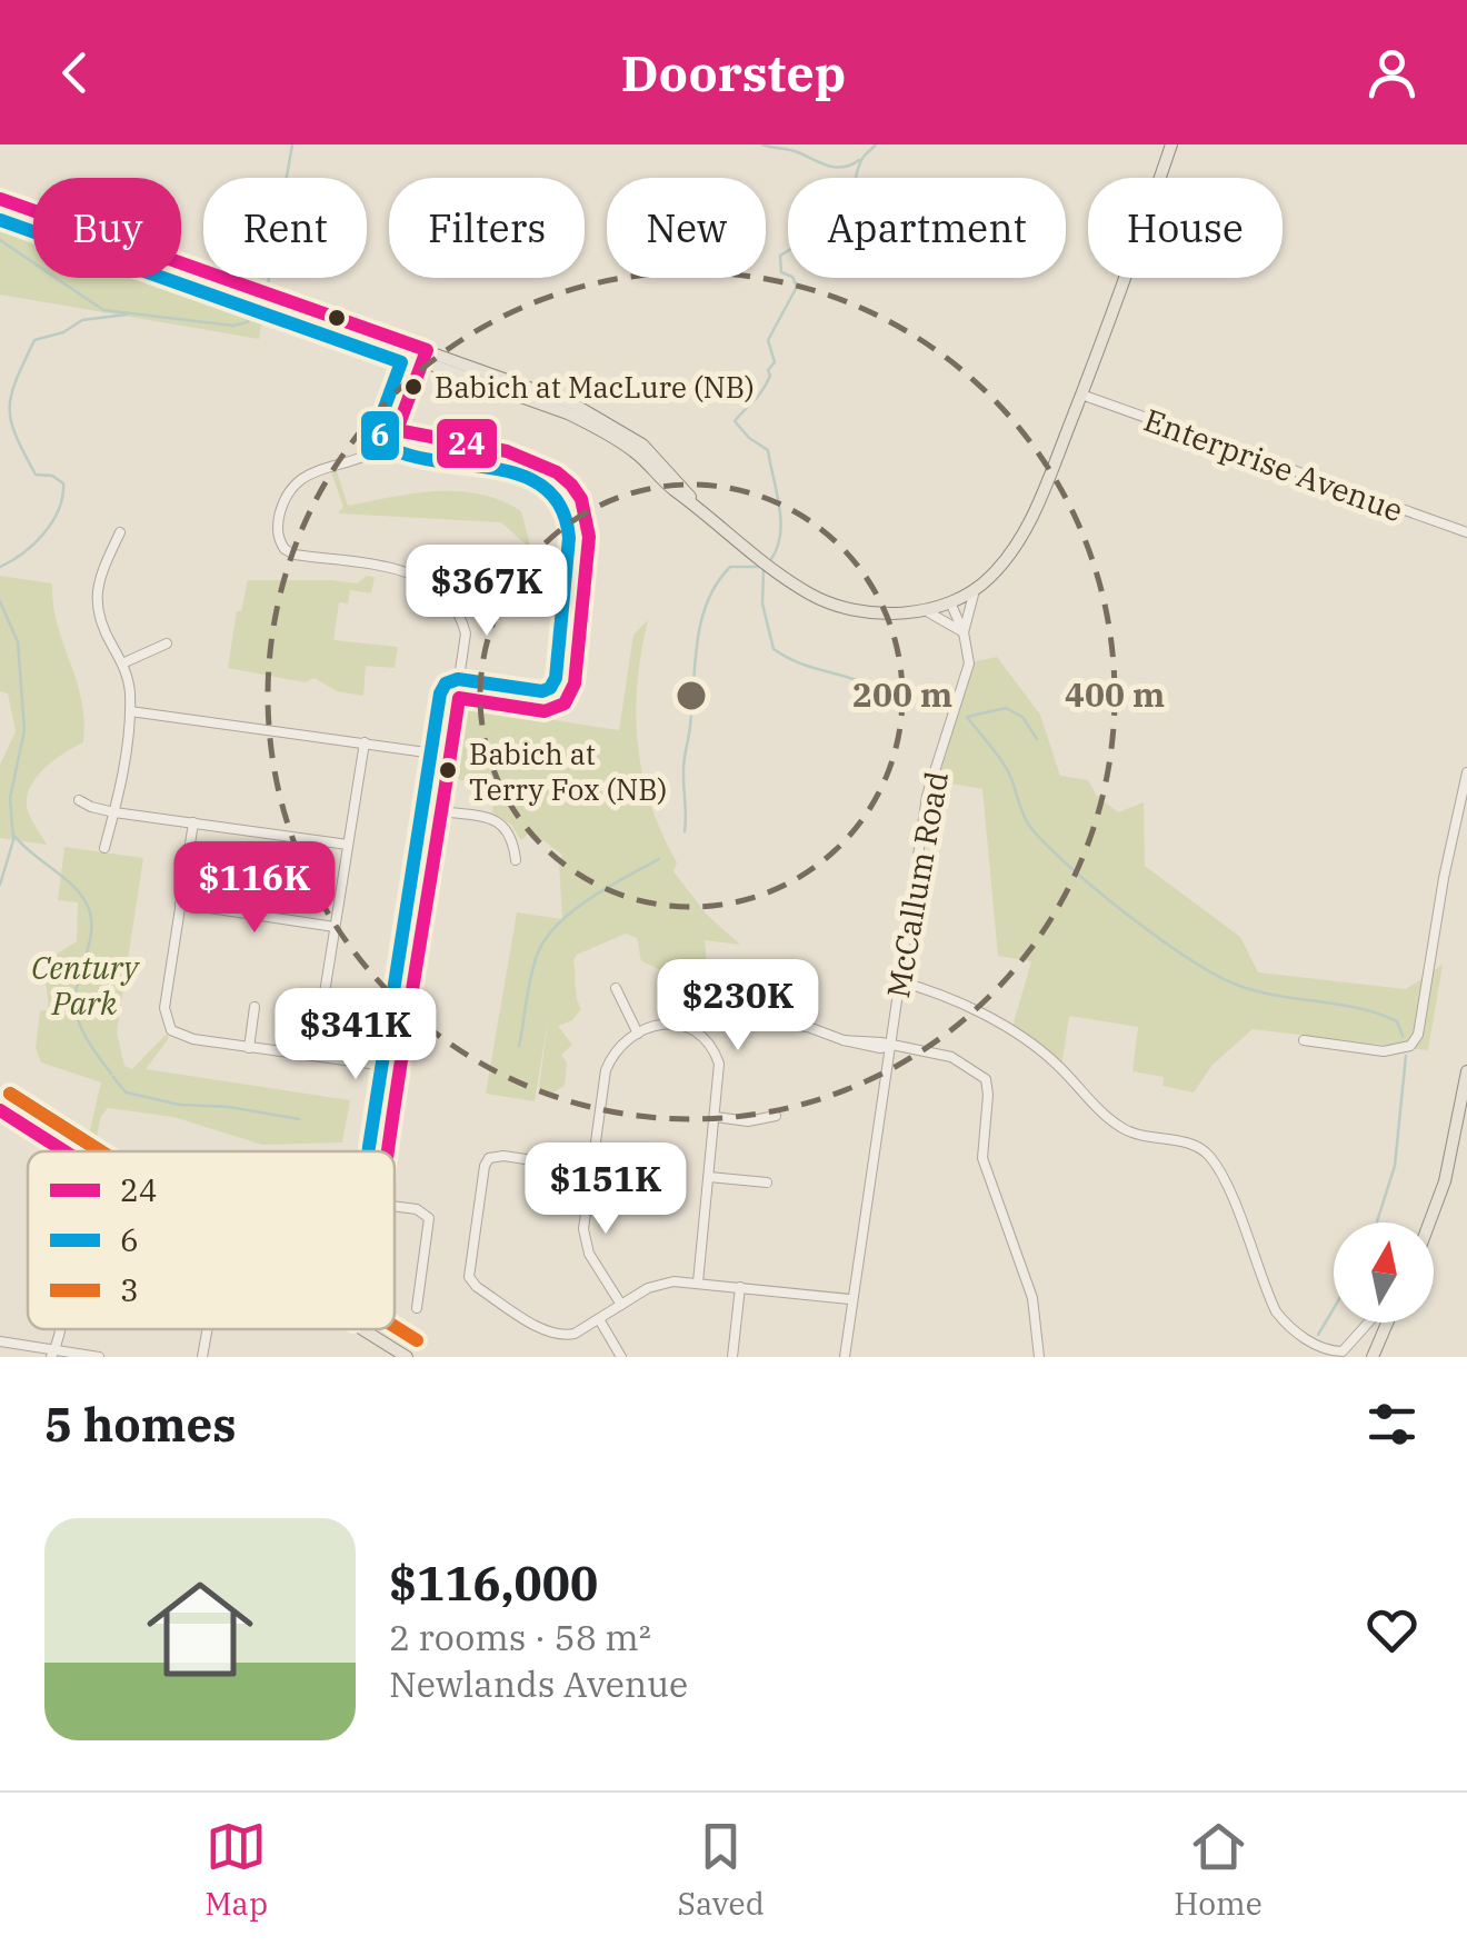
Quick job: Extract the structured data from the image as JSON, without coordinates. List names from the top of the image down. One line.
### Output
{"streets":{"street":["Enterprise Avenue","McCallum Road"]},"parks":["Century Park"],"places":["Babich at MacLure (NB)","Babich at Terry Fox (NB)"],"lines":["transit line 24","transit line 6","transit line 3"],"legend":["24","6","3"],"north":"top","page":{"header":"Doorstep","chip":["Buy","Rent","Filters","New","Apartment","House"],"price":["$367K","$116K","$230K","$341K","$151K"],"heading":"5 homes","list":[{"name":"$116,000","note":"2 rooms · 58 m² · Newlands Avenue"}],"tabs":["Map","Saved","Home"]},"rings":["200 m","400 m"]}
